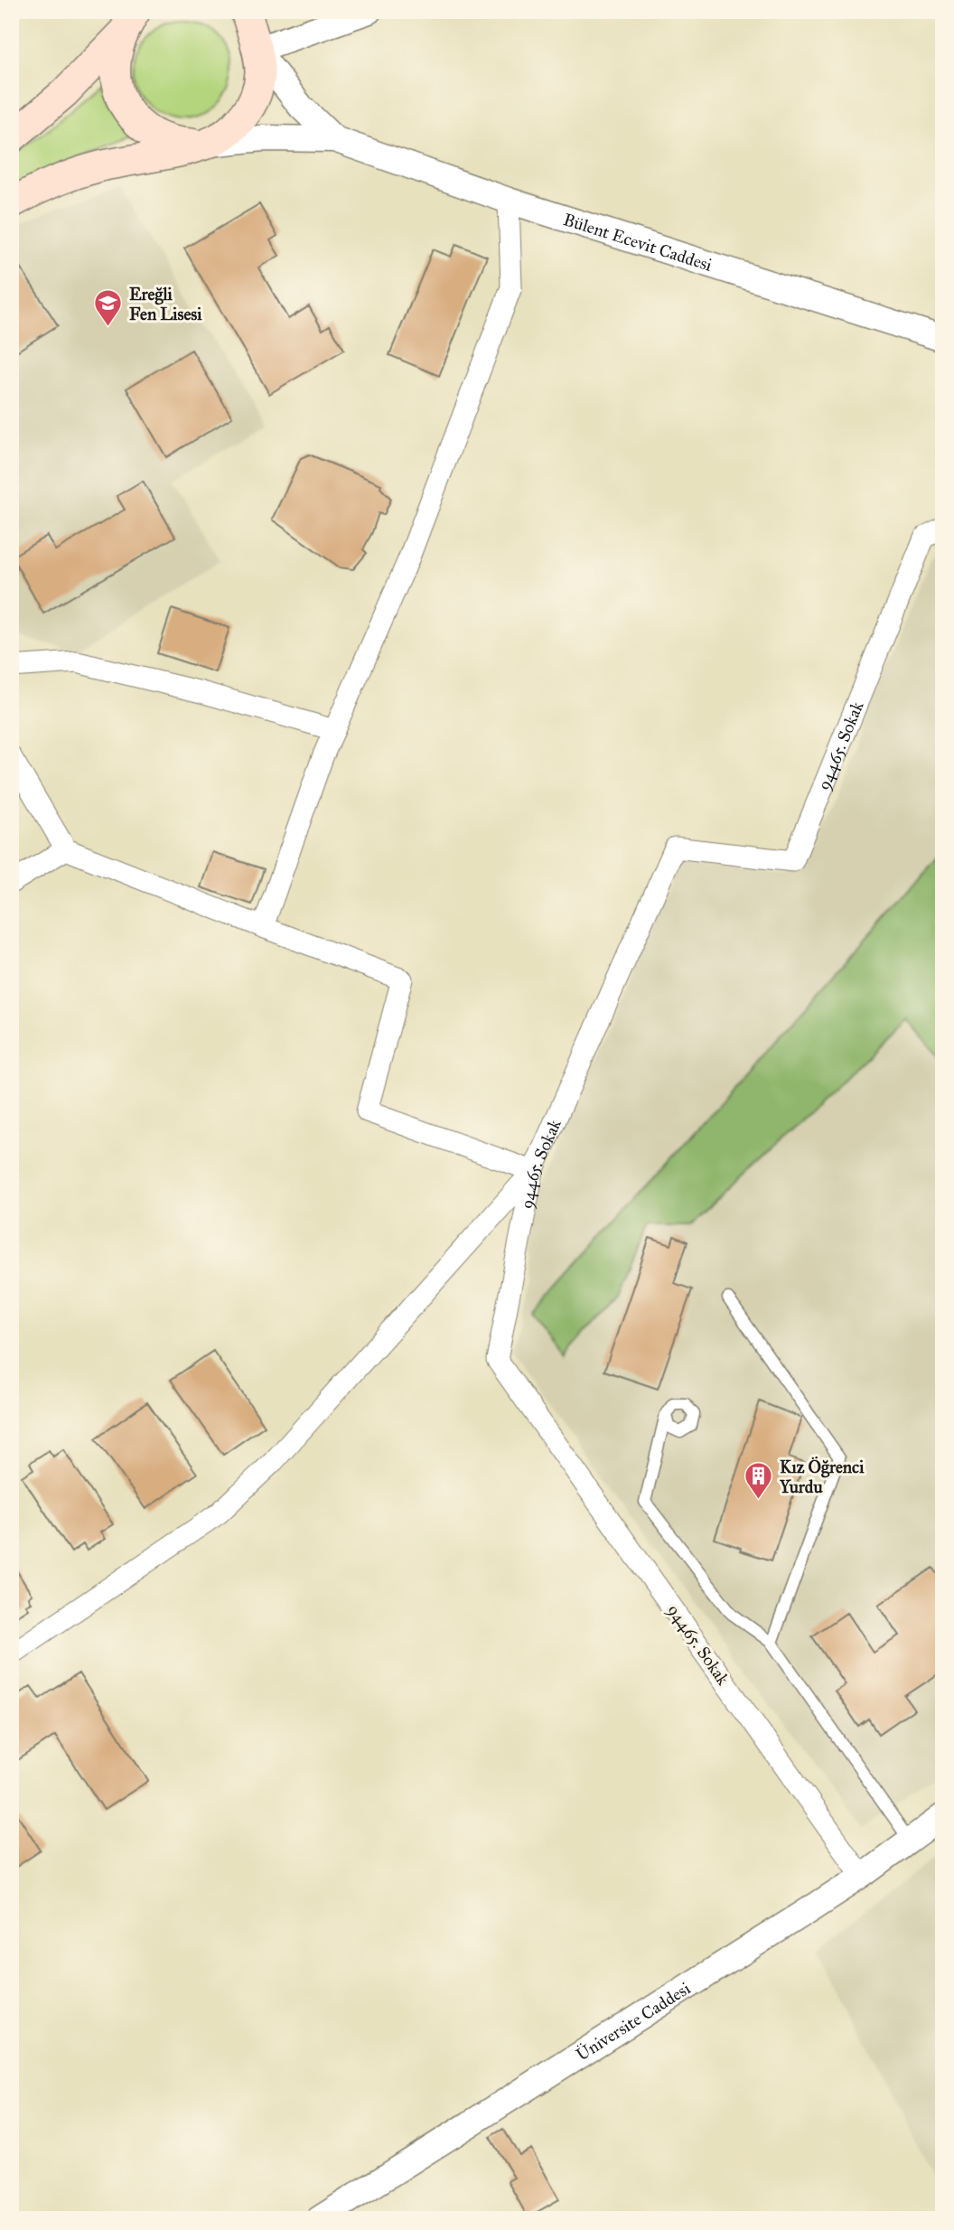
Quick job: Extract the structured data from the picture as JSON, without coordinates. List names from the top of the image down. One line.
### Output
{"streets":{"street":["Bülent Ecevit Caddesi","94465. Sokak","Üniversite Caddesi"]},"crossings":[["94465. Sokak","Üniversite Caddesi"]],"places":{"school or university":["Ereğli Fen Lisesi"],"building":["Kız Öğrenci Yurdu"]}}
